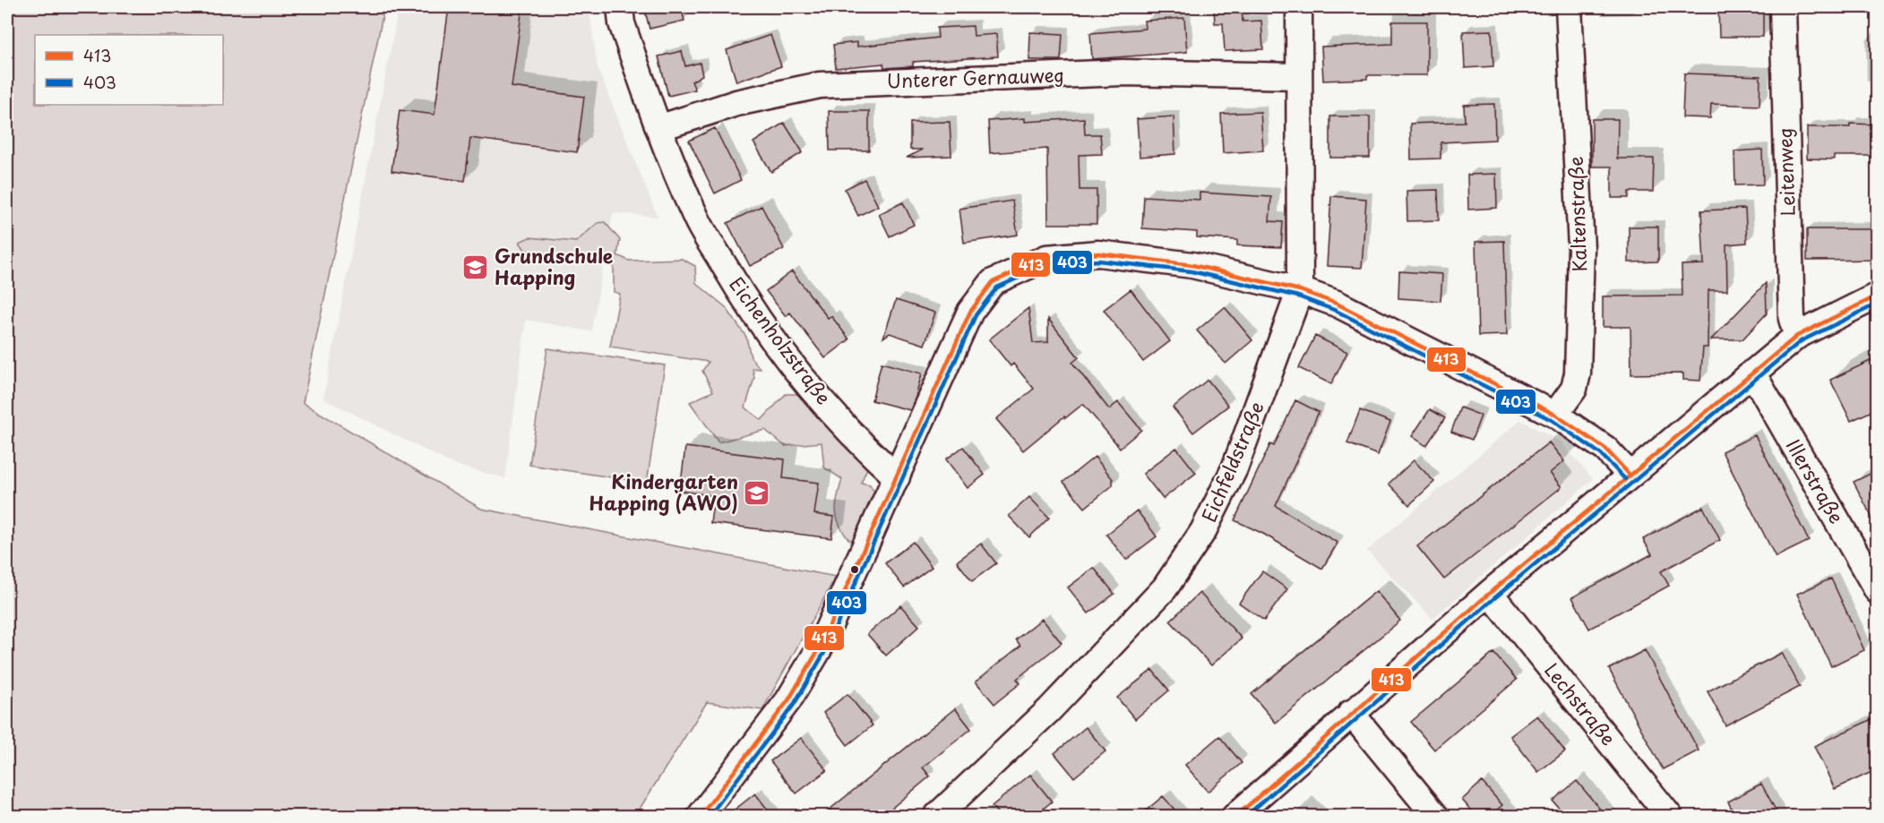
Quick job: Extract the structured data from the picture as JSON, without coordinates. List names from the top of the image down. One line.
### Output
{"streets":{"street":["Unterer Gernauweg","Leitenweg","Kaltenstraße","Eichenholzstraße","Eichfeldstraße","Illerstraße","Lechstraße"]},"crossings":[["Unterer Gernauweg","Eichenholzstraße"],["Unterer Gernauweg","Eichfeldstraße"]],"places":{"school or university":["Grundschule Happing","Kindergarten Happing (AWO)"]},"lines":["transit line 413","transit line 403"],"legend":["413","403"]}
